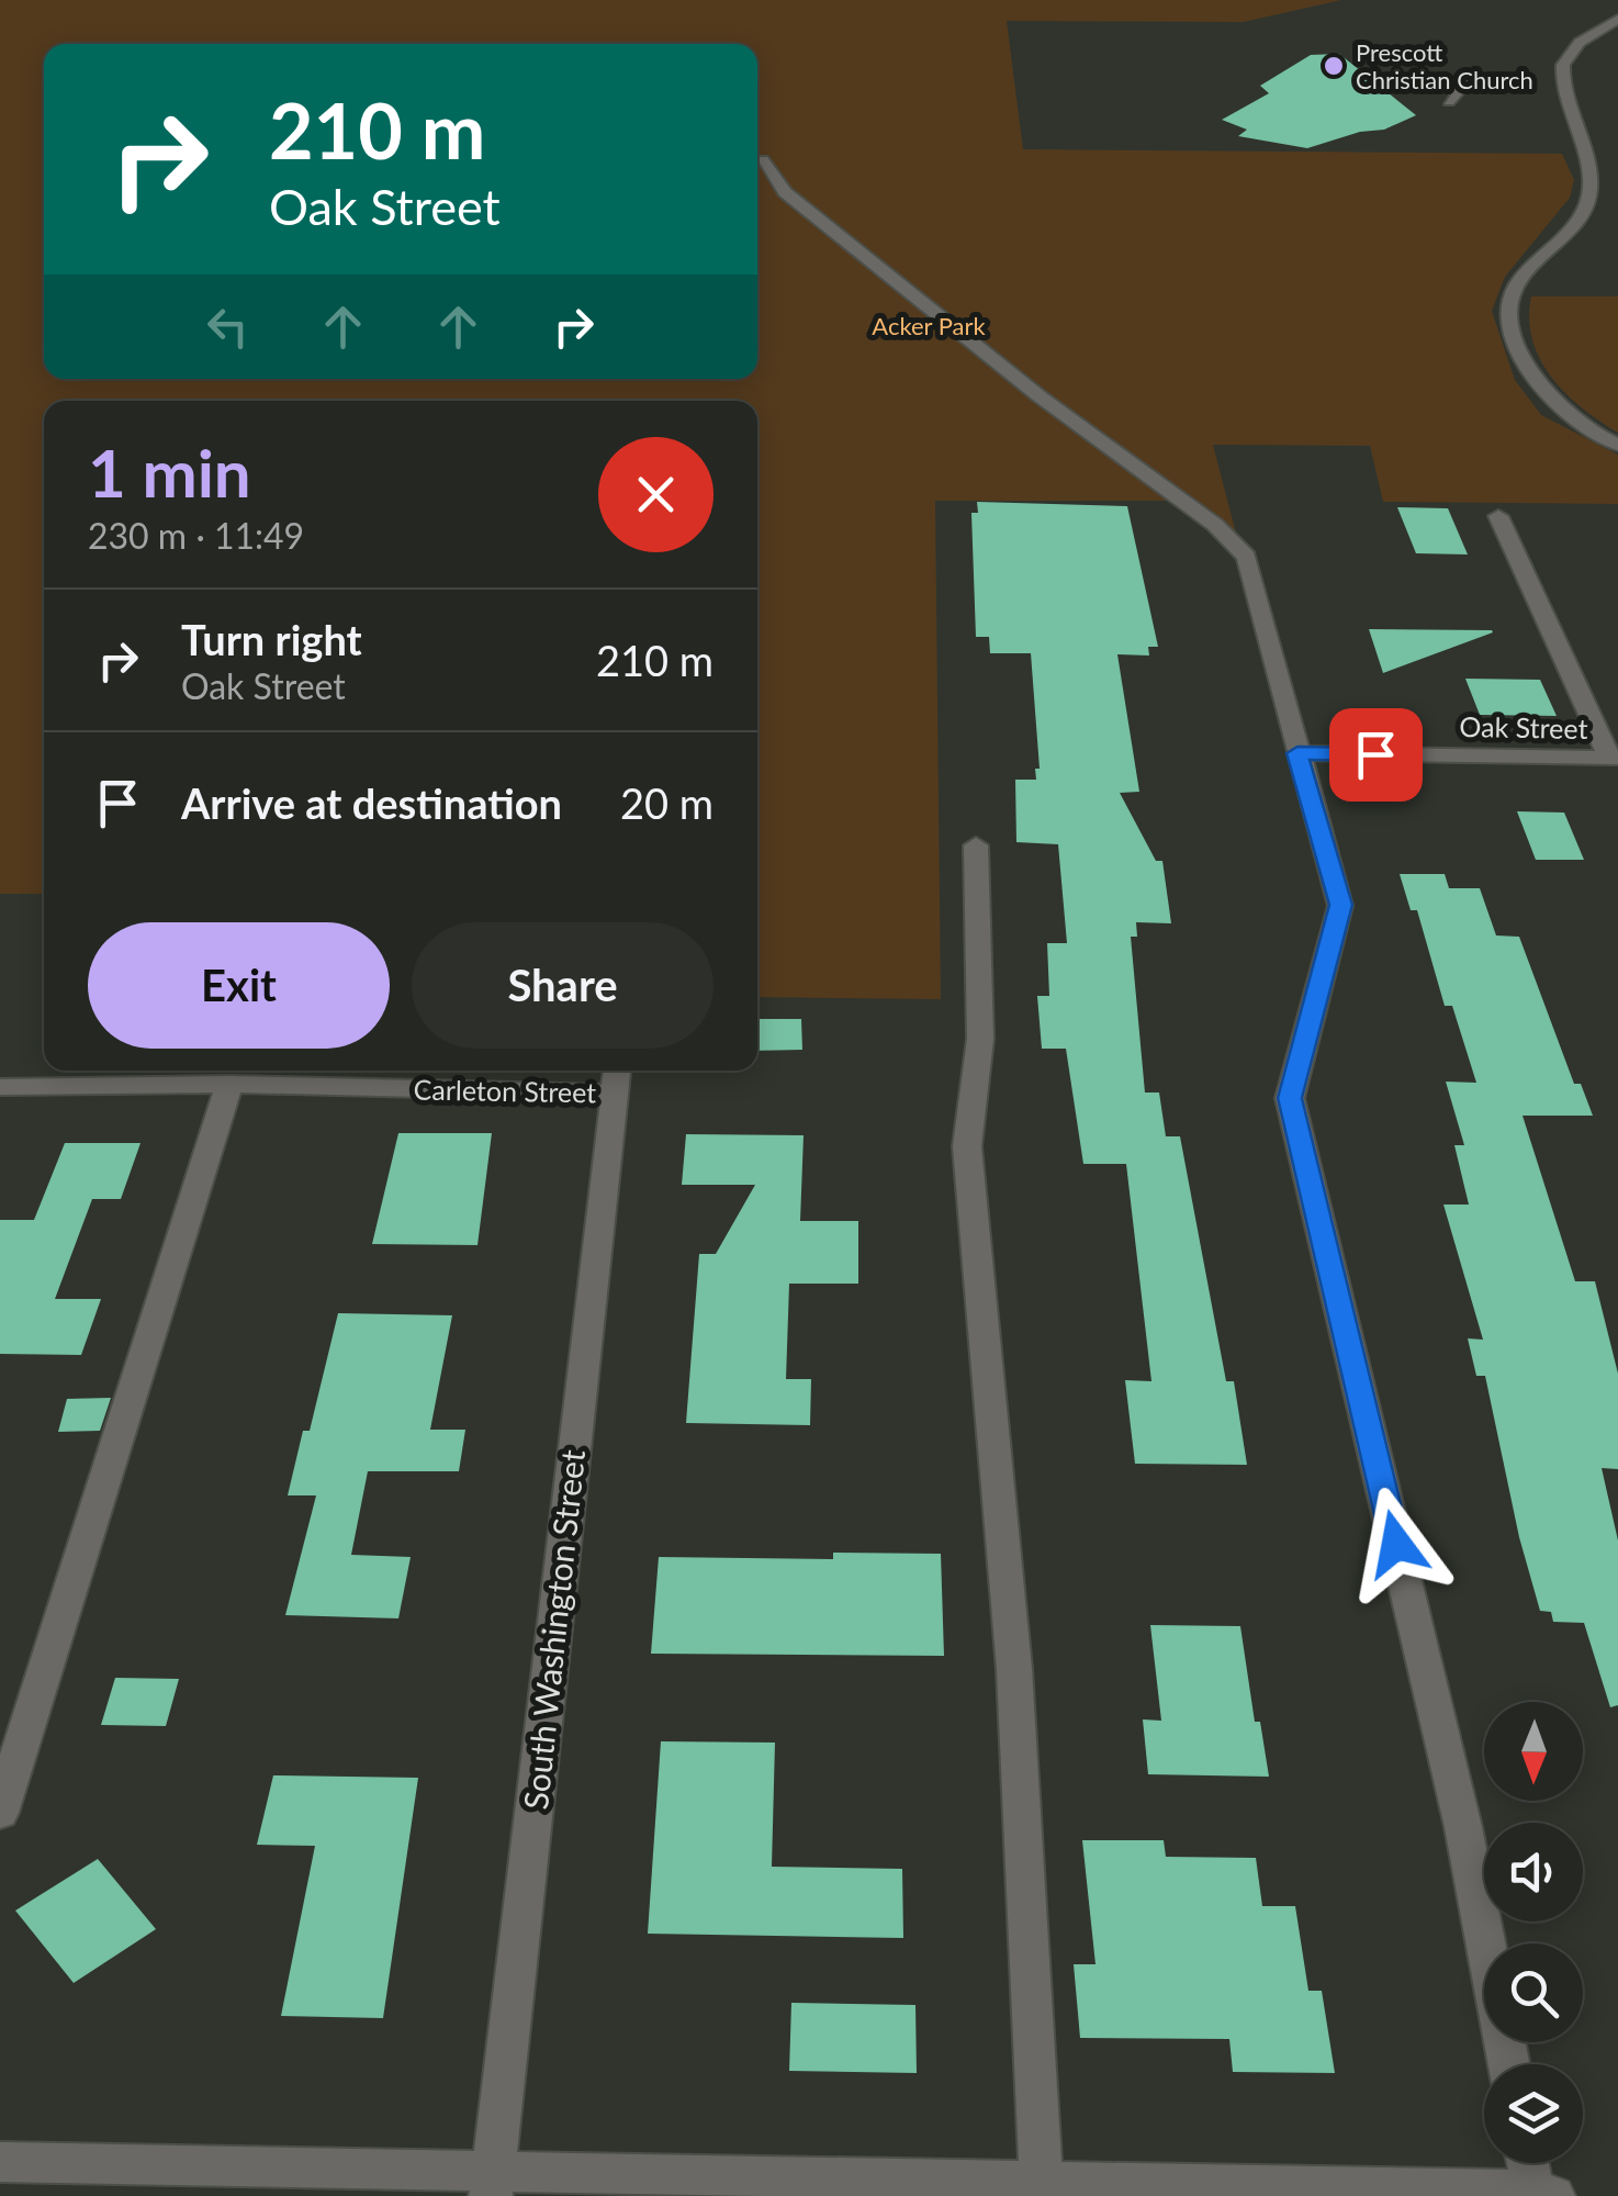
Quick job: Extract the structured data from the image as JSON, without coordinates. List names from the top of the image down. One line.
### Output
{"streets":{"street":["Oak Street","Carleton Street","South Washington Street"]},"crossings":[["Carleton Street","South Washington Street"]],"parks":["Acker Park"],"places":["Prescott Christian Church"],"north":"bottom","page":{"turn":["210 m","Oak Street"],"heading":["1 min","230 m · 11:49"],"list":[{"name":"Turn right","note":"Oak Street","value":"210 m"},{"name":"Arrive at destination","value":"20 m"}],"buttons":["Exit","Share"]}}
